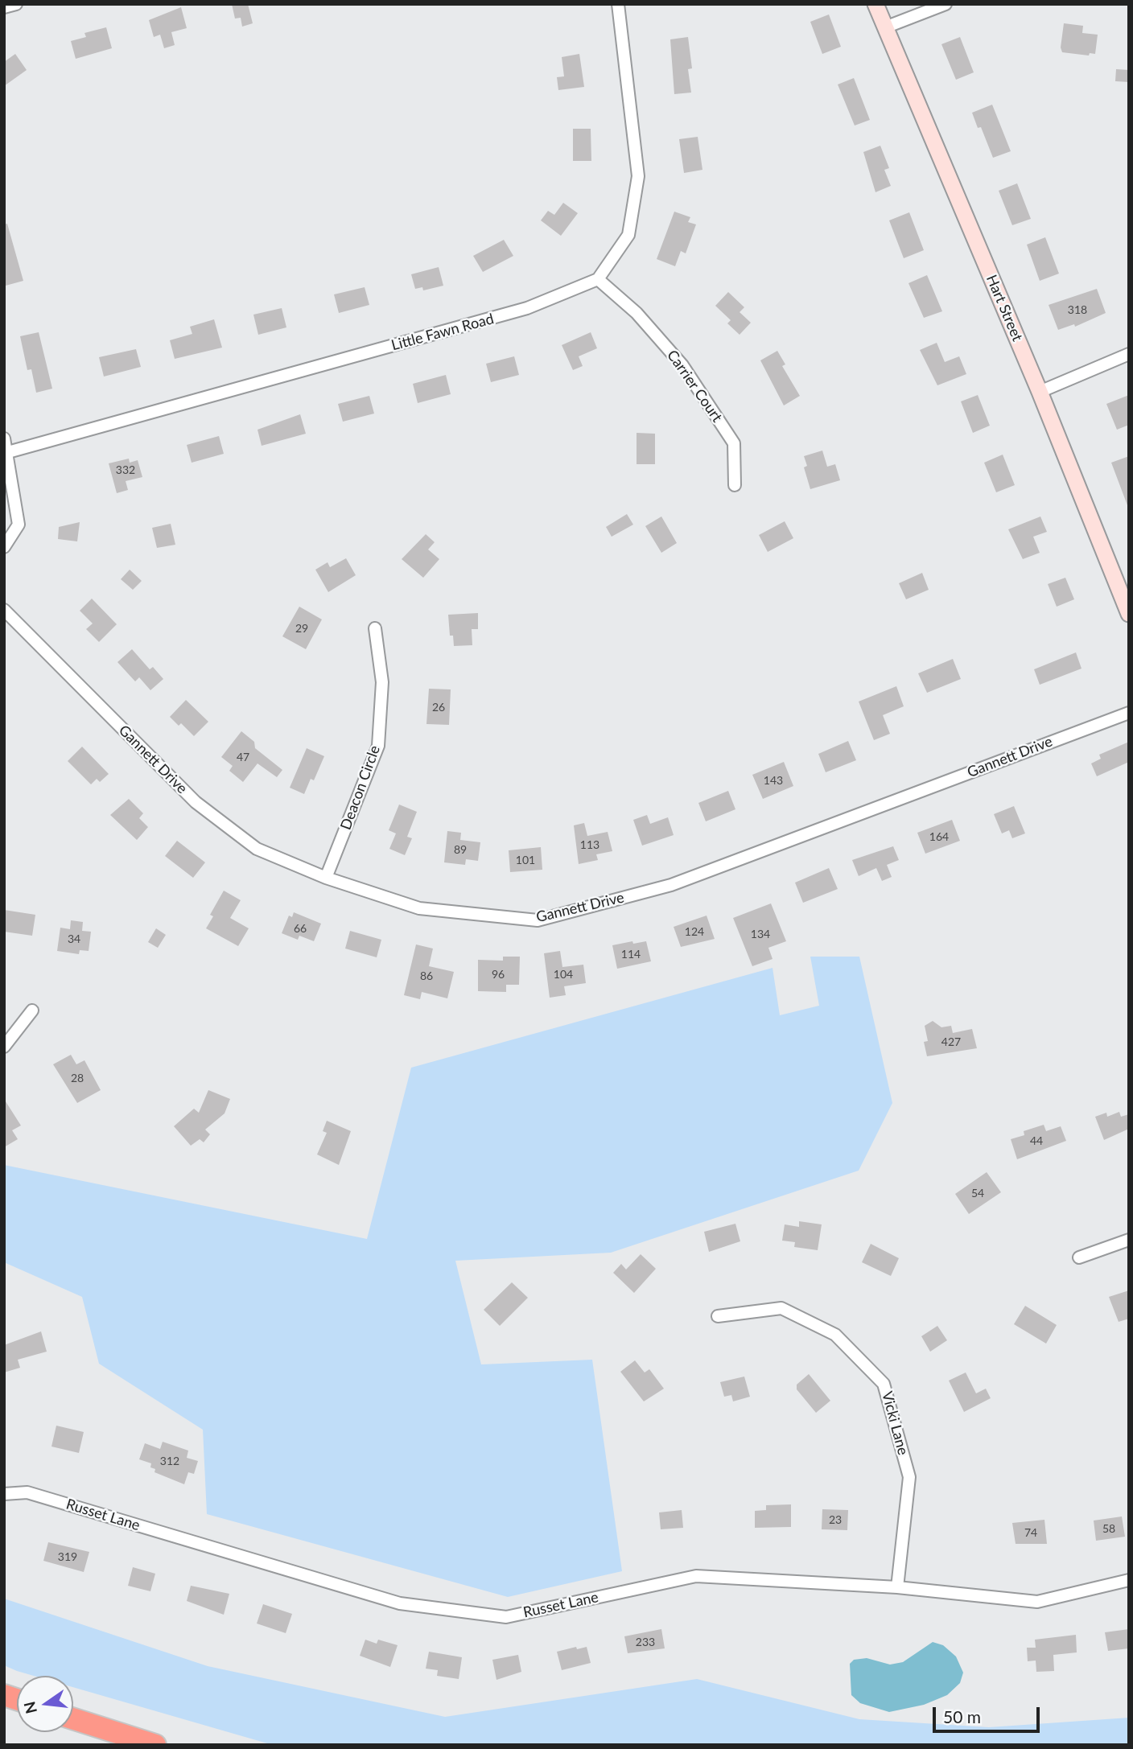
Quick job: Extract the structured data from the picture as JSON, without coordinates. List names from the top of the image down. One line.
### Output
{"streets":{"street":["Hart Street","Little Fawn Road","Carrier Court","Gannett Drive","Deacon Circle","Vicki Lane","Russet Lane"]},"crossings":[["Little Fawn Road","Carrier Court"],["Gannett Drive","Deacon Circle"],["Vicki Lane","Russet Lane"]],"house_numbers":["318","332","29","26","47","143","164","113","89","101","66","124","134","34","114","96","104","86","427","28","44","54","312","23","58","74","319","233"],"scale_bar":"50 m","north":"left"}
